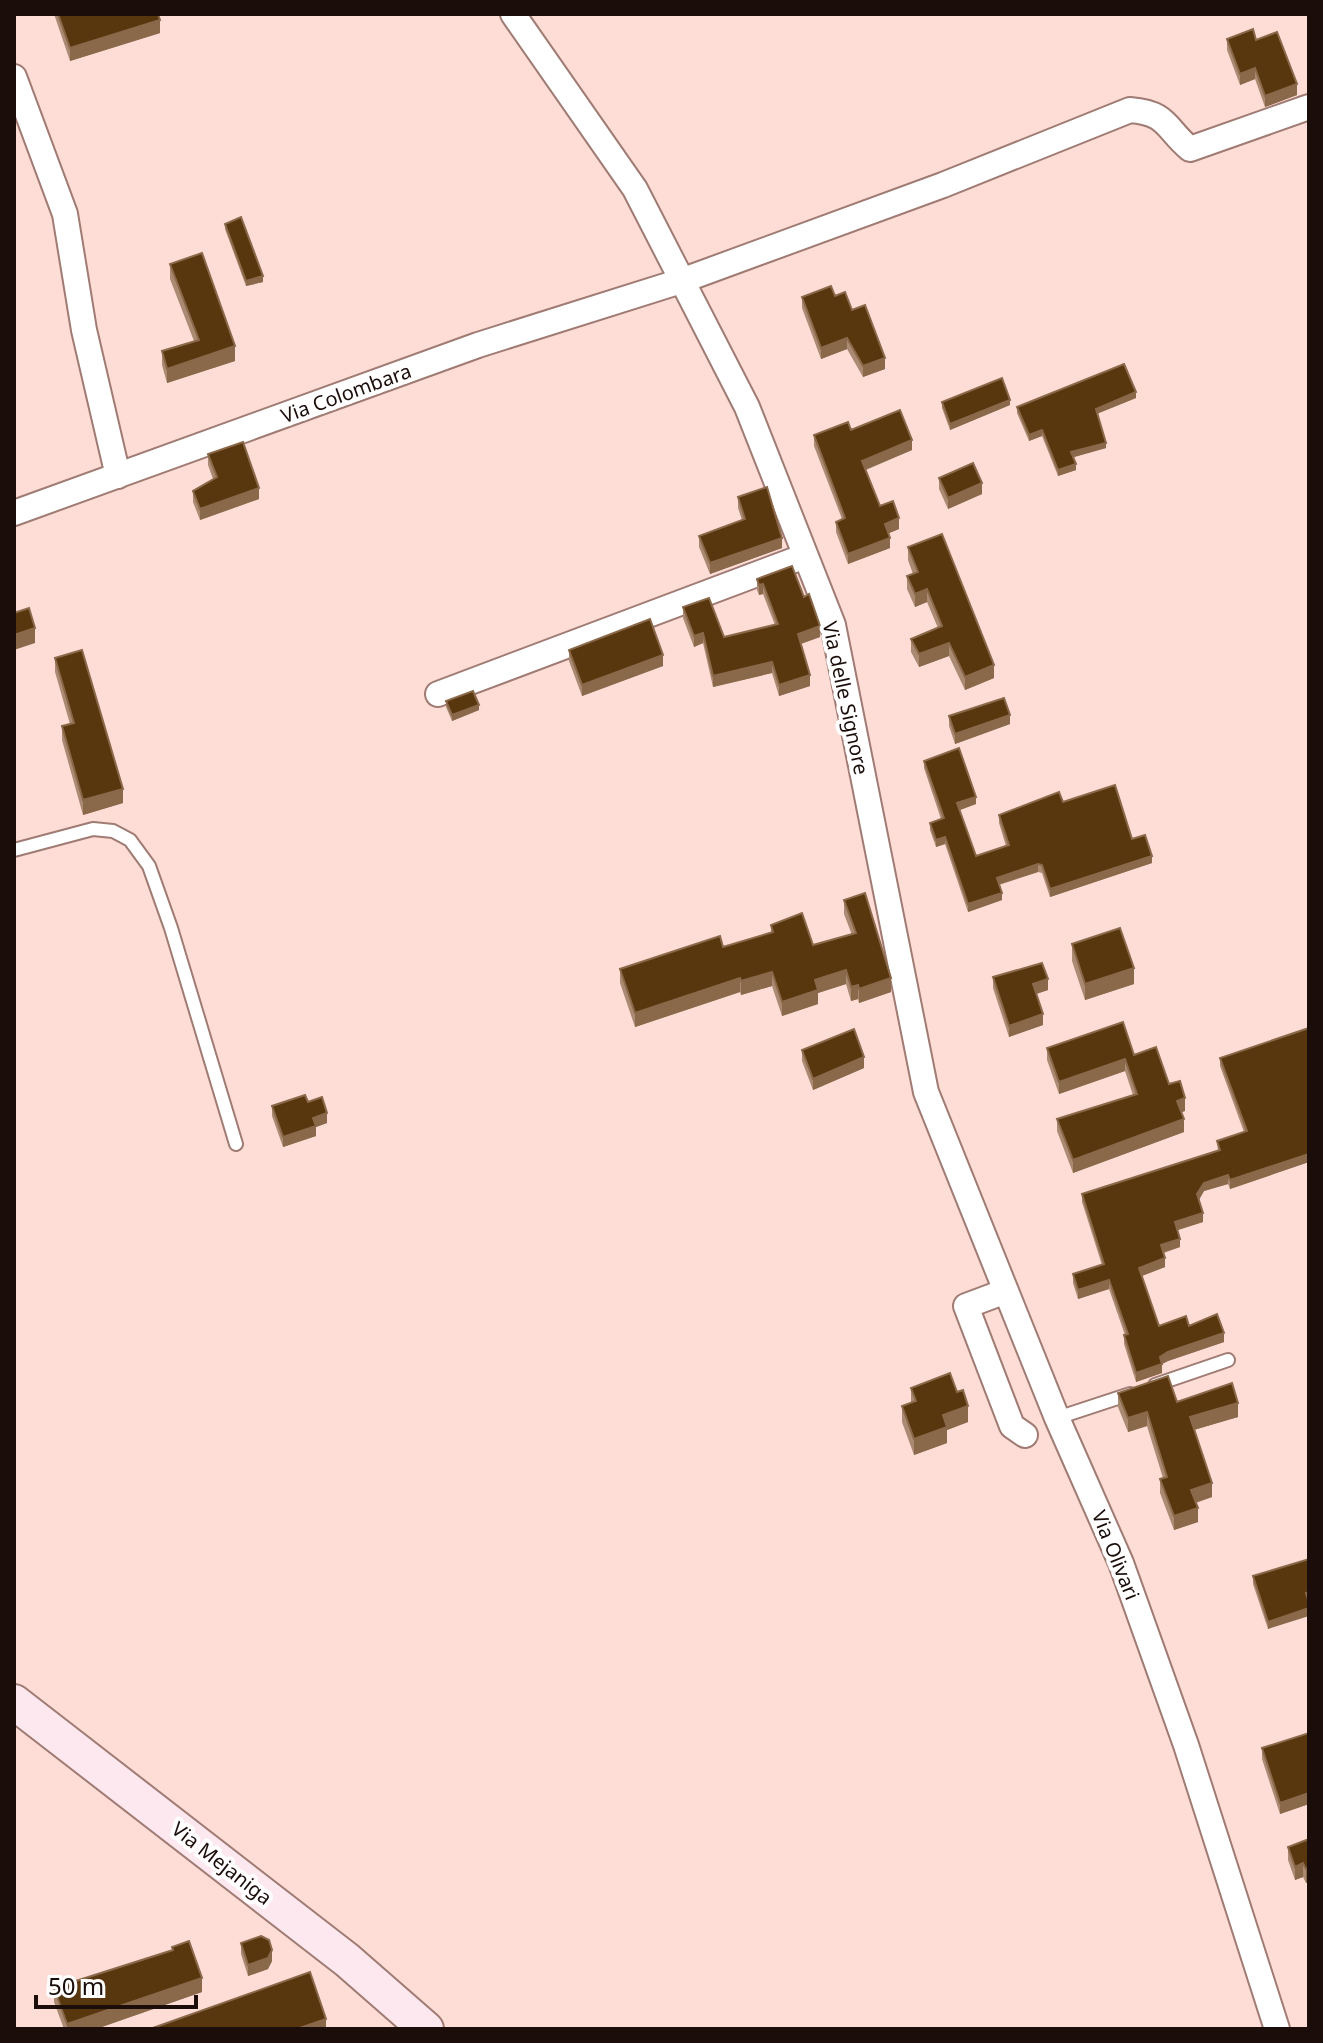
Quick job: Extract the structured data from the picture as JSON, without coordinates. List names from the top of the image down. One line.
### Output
{"streets":{"main road":["Via Mejaniga"],"street":["Via Colombara","Via delle Signore","Via Olivari"]},"crossings":[["Via Colombara","Via delle Signore"],["Via delle Signore","Via Olivari"]],"scale_bar":"50 m"}
